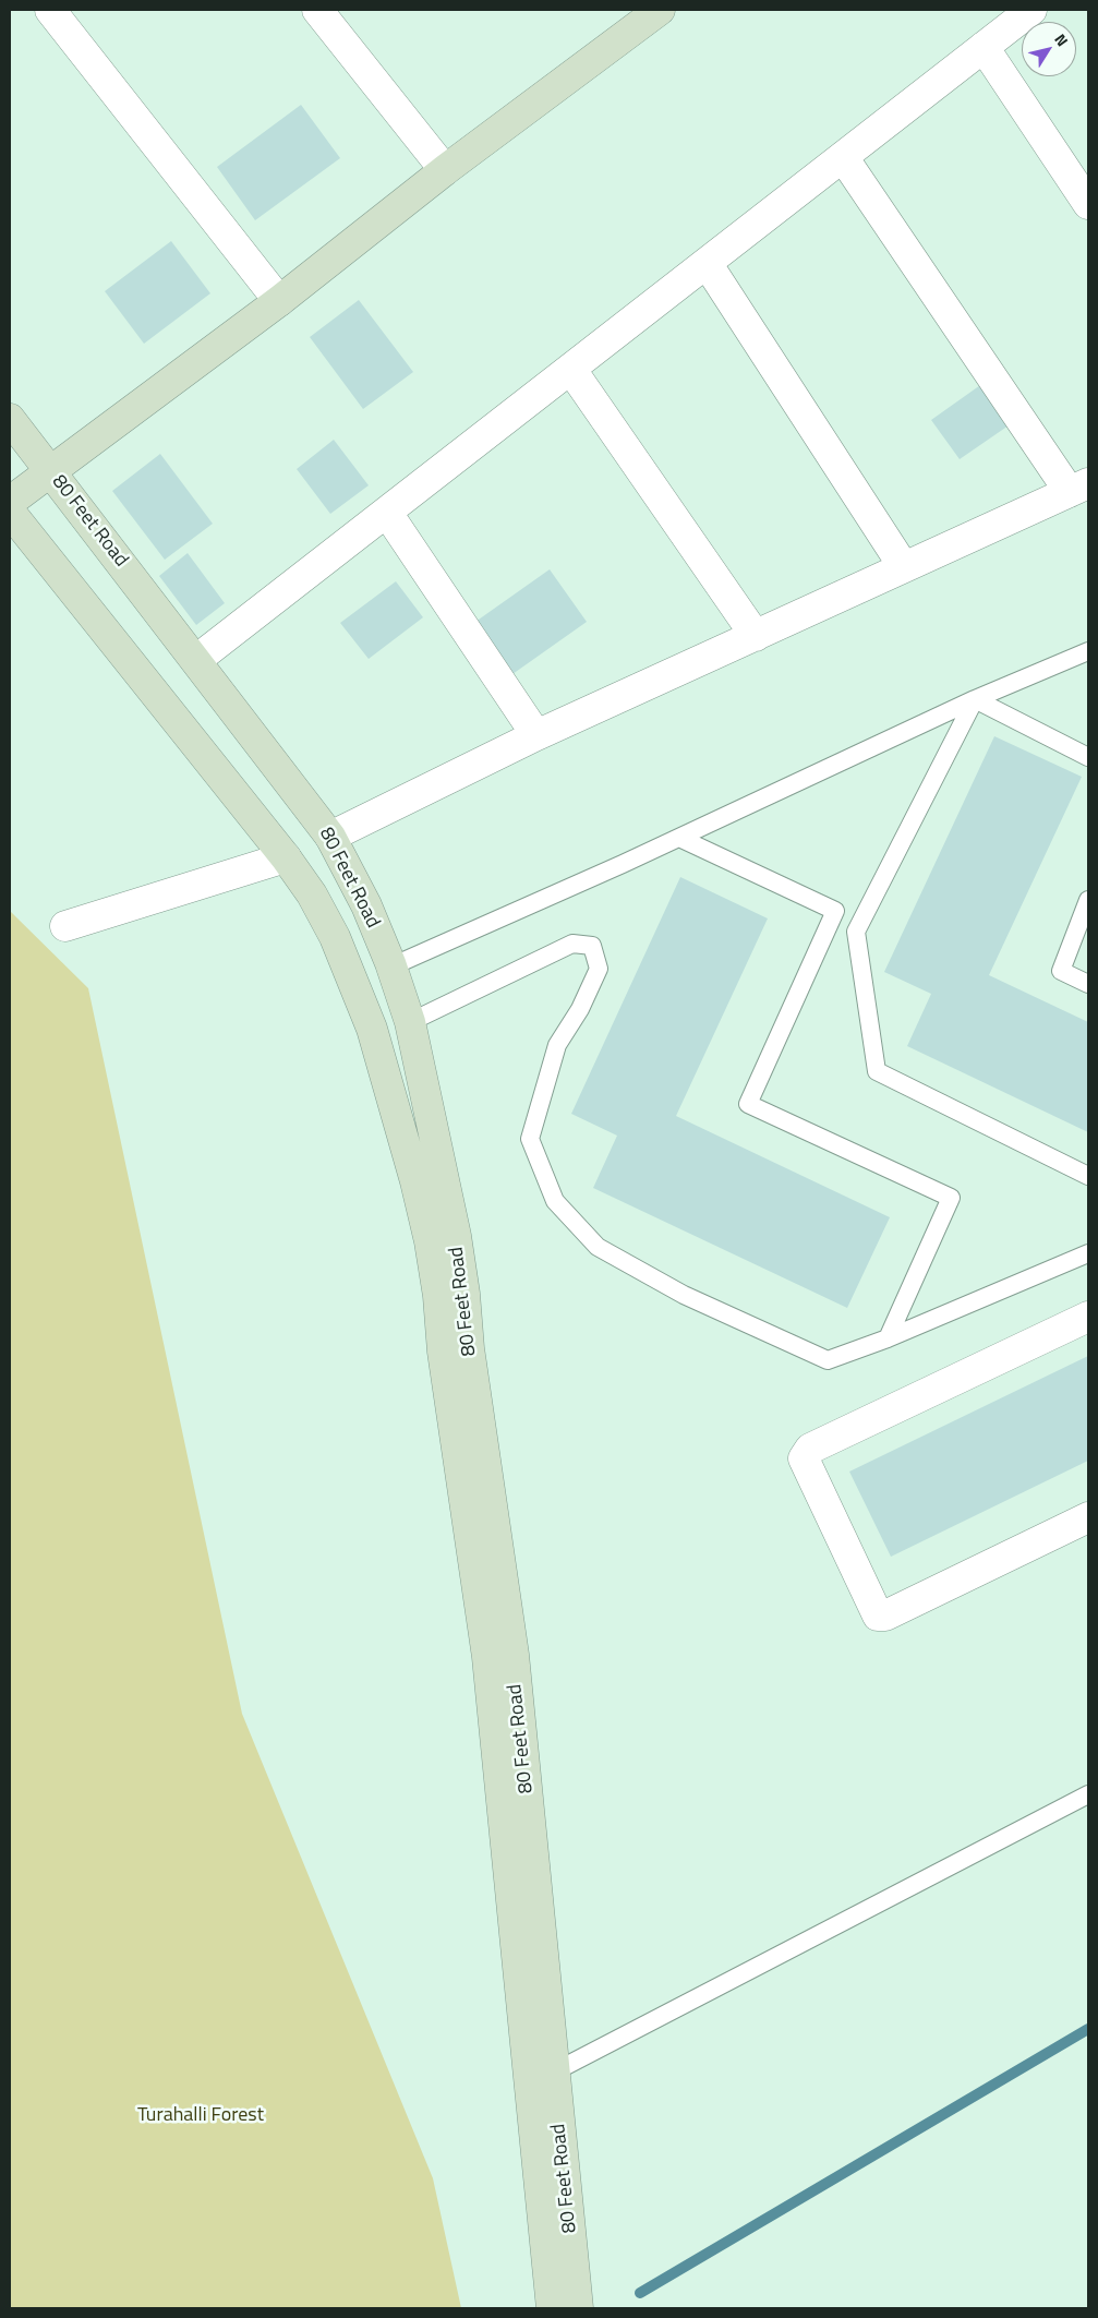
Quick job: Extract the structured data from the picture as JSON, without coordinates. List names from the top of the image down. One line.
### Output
{"streets":{"main road":["80 Feet Road"]},"parks":["Turahalli Forest"],"north":"top right"}
